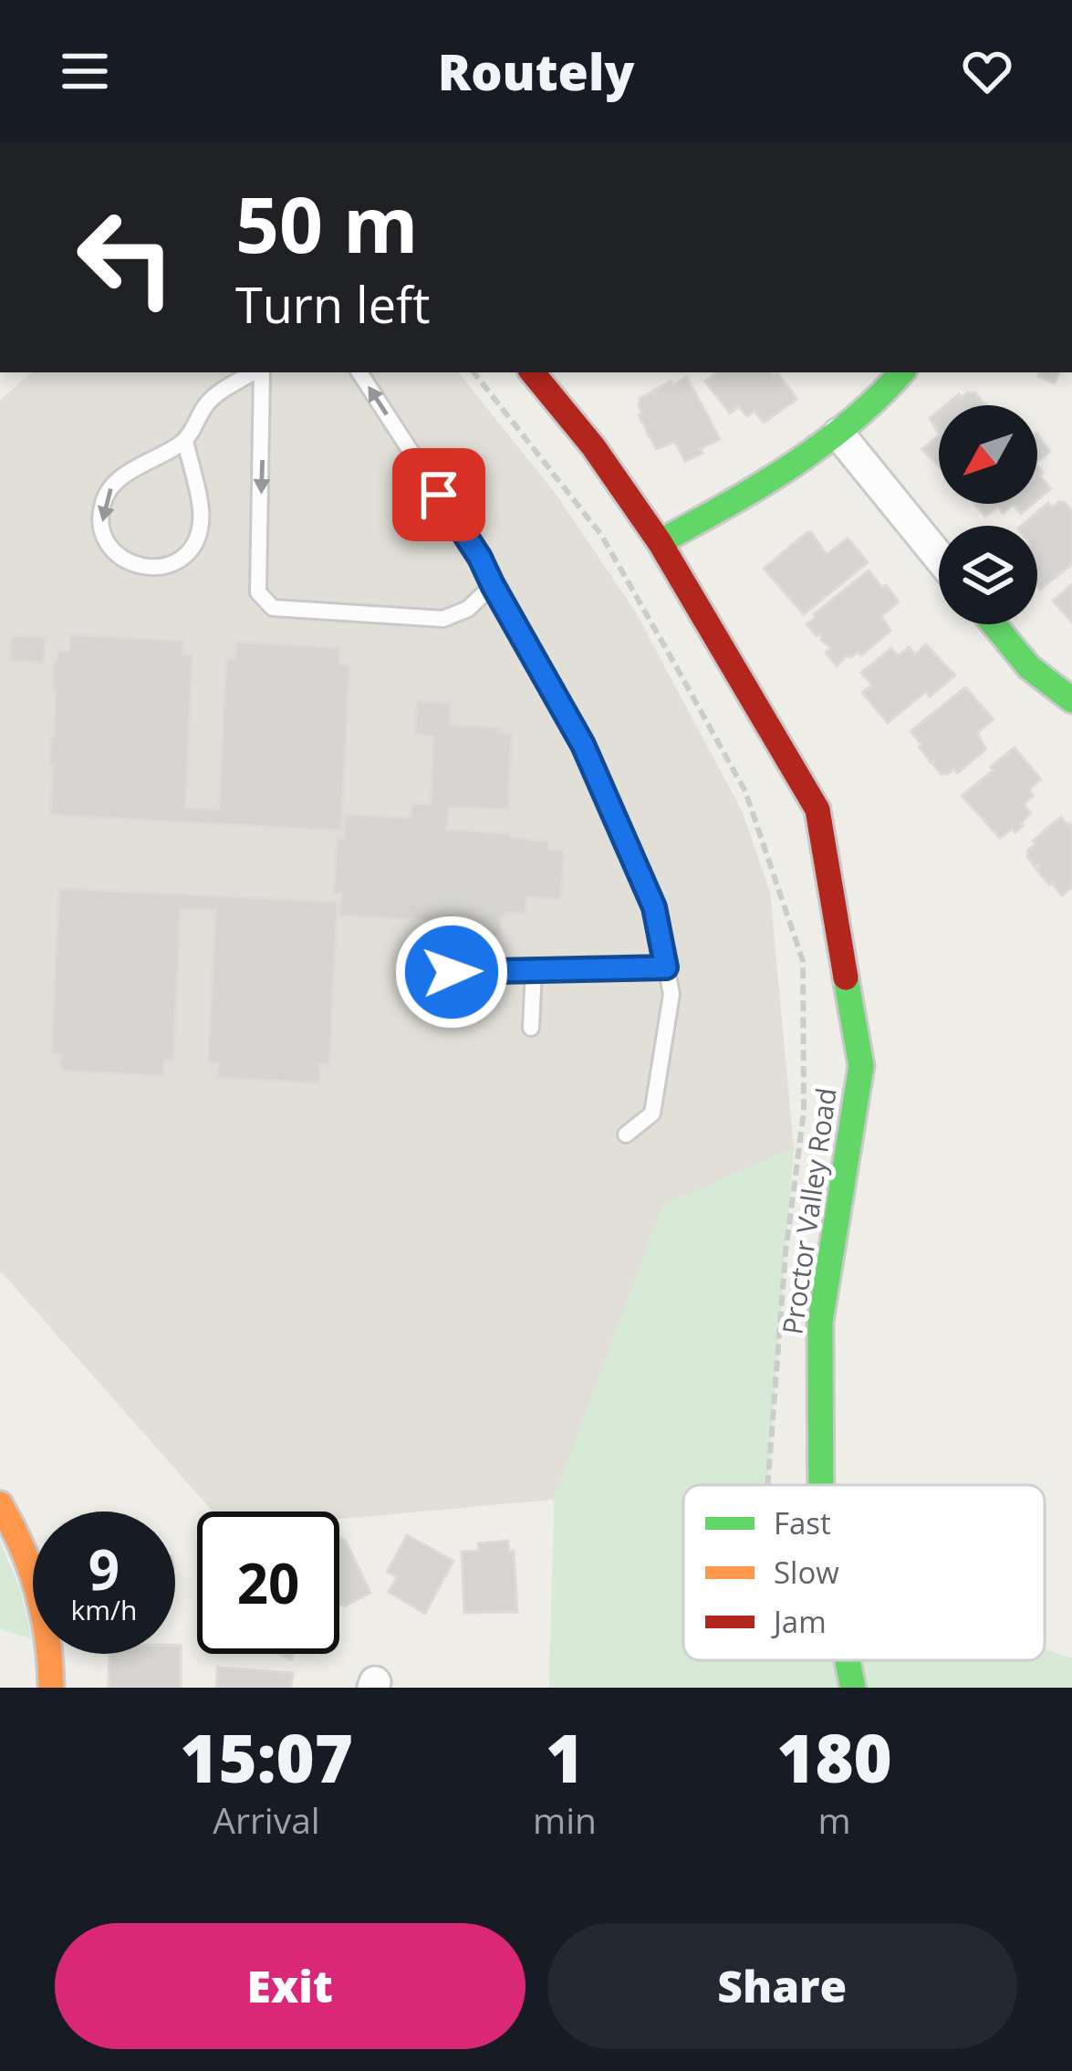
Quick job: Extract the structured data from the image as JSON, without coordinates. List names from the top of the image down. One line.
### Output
{"streets":{"street":["Proctor Valley Road"]},"legend":["Fast","Slow","Jam"],"north":"bottom left","page":{"header":"Routely","turn":["50 m","Turn left"],"speed":"9 km/h","limit":"20","eta":["15:07","Arrival","1","min","180","m"],"buttons":["Exit","Share"]}}
